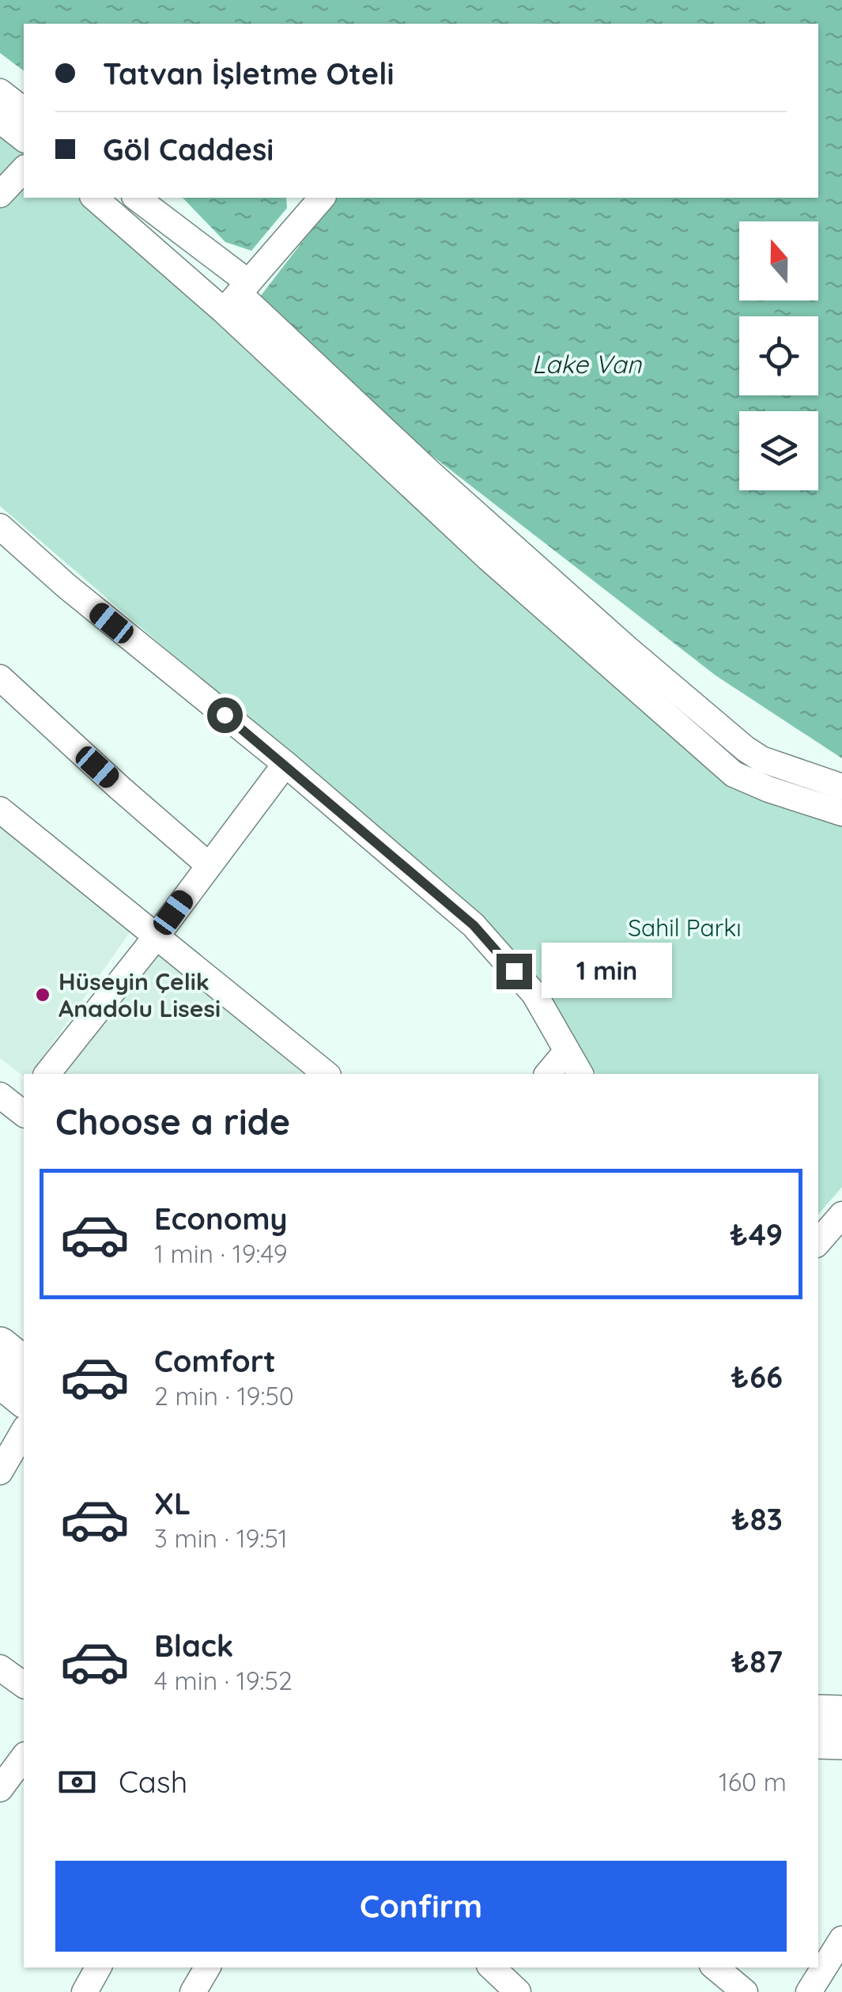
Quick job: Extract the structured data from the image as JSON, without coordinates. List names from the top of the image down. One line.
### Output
{"water":["Lake Van"],"parks":["Sahil Parkı"],"places":["Hüseyin Çelik Anadolu Lisesi"],"north":"top","page":{"banner":["Tatvan İşletme Oteli","Göl Caddesi"],"bubble":"1 min","heading":"Choose a ride","list":[{"name":"Economy","note":"1 min · 19:49","value":"₺49"},{"name":"Comfort","note":"2 min · 19:50","value":"₺66"},{"name":"XL","note":"3 min · 19:51","value":"₺83"},{"name":"Black","note":"4 min · 19:52","value":"₺87"}],"pay":["Cash","160 m"],"buttons":"Confirm"}}
